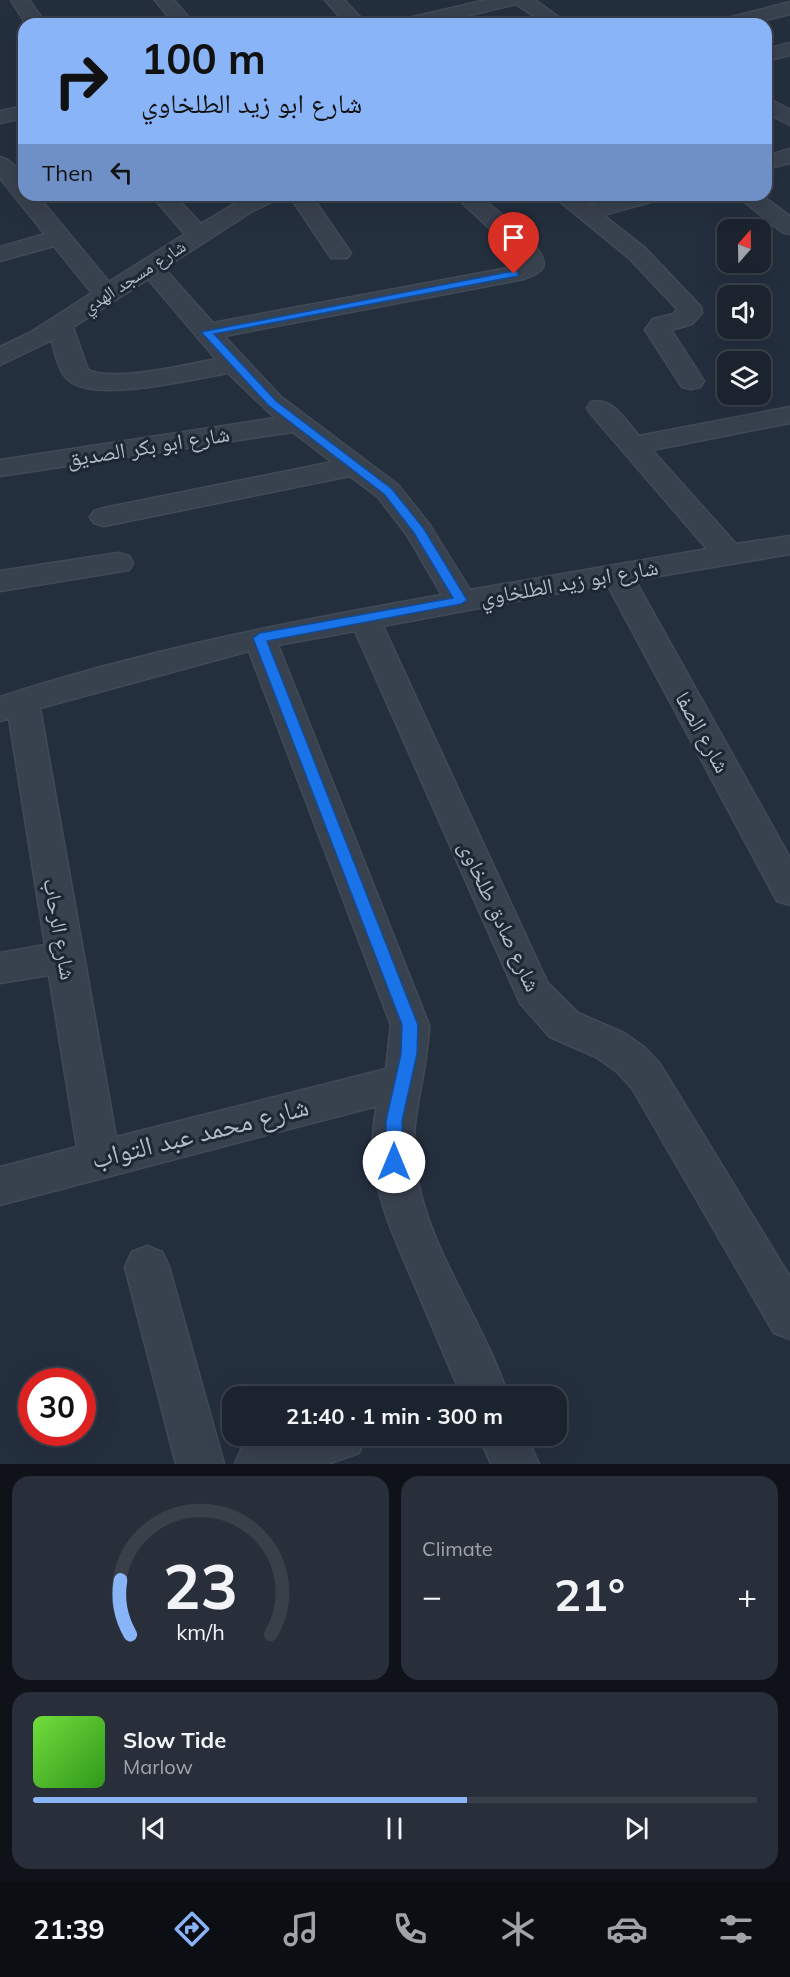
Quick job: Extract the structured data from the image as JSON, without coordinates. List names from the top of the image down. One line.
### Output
{"streets":{"street":["شارع مسجد الهدي","شارع ابو بكر الصديق","شارع ابو زيد الطلخاوي","شارع الصفا","شارع صادق طلخاوى","شارع الرحاب","شارع محمد عبد التواب"]},"crossings":[["شارع ابو زيد الطلخاوي","شارع الصفا"],["شارع ابو زيد الطلخاوي","شارع صادق طلخاوى"],["شارع ابو زيد الطلخاوي","شارع الرحاب"],["شارع الرحاب","شارع محمد عبد التواب"]],"north":"top","page":{"turn":["100 m","شارع ابو زيد الطلخاوي"],"then":"Then","limit":"30","trip":"21:40 · 1 min · 300 m","tile":"Climate","heat":["−","21°","+"],"song":["Slow Tide","Marlow"],"tabs":"21:39","gauge":["23","km/h"]}}
